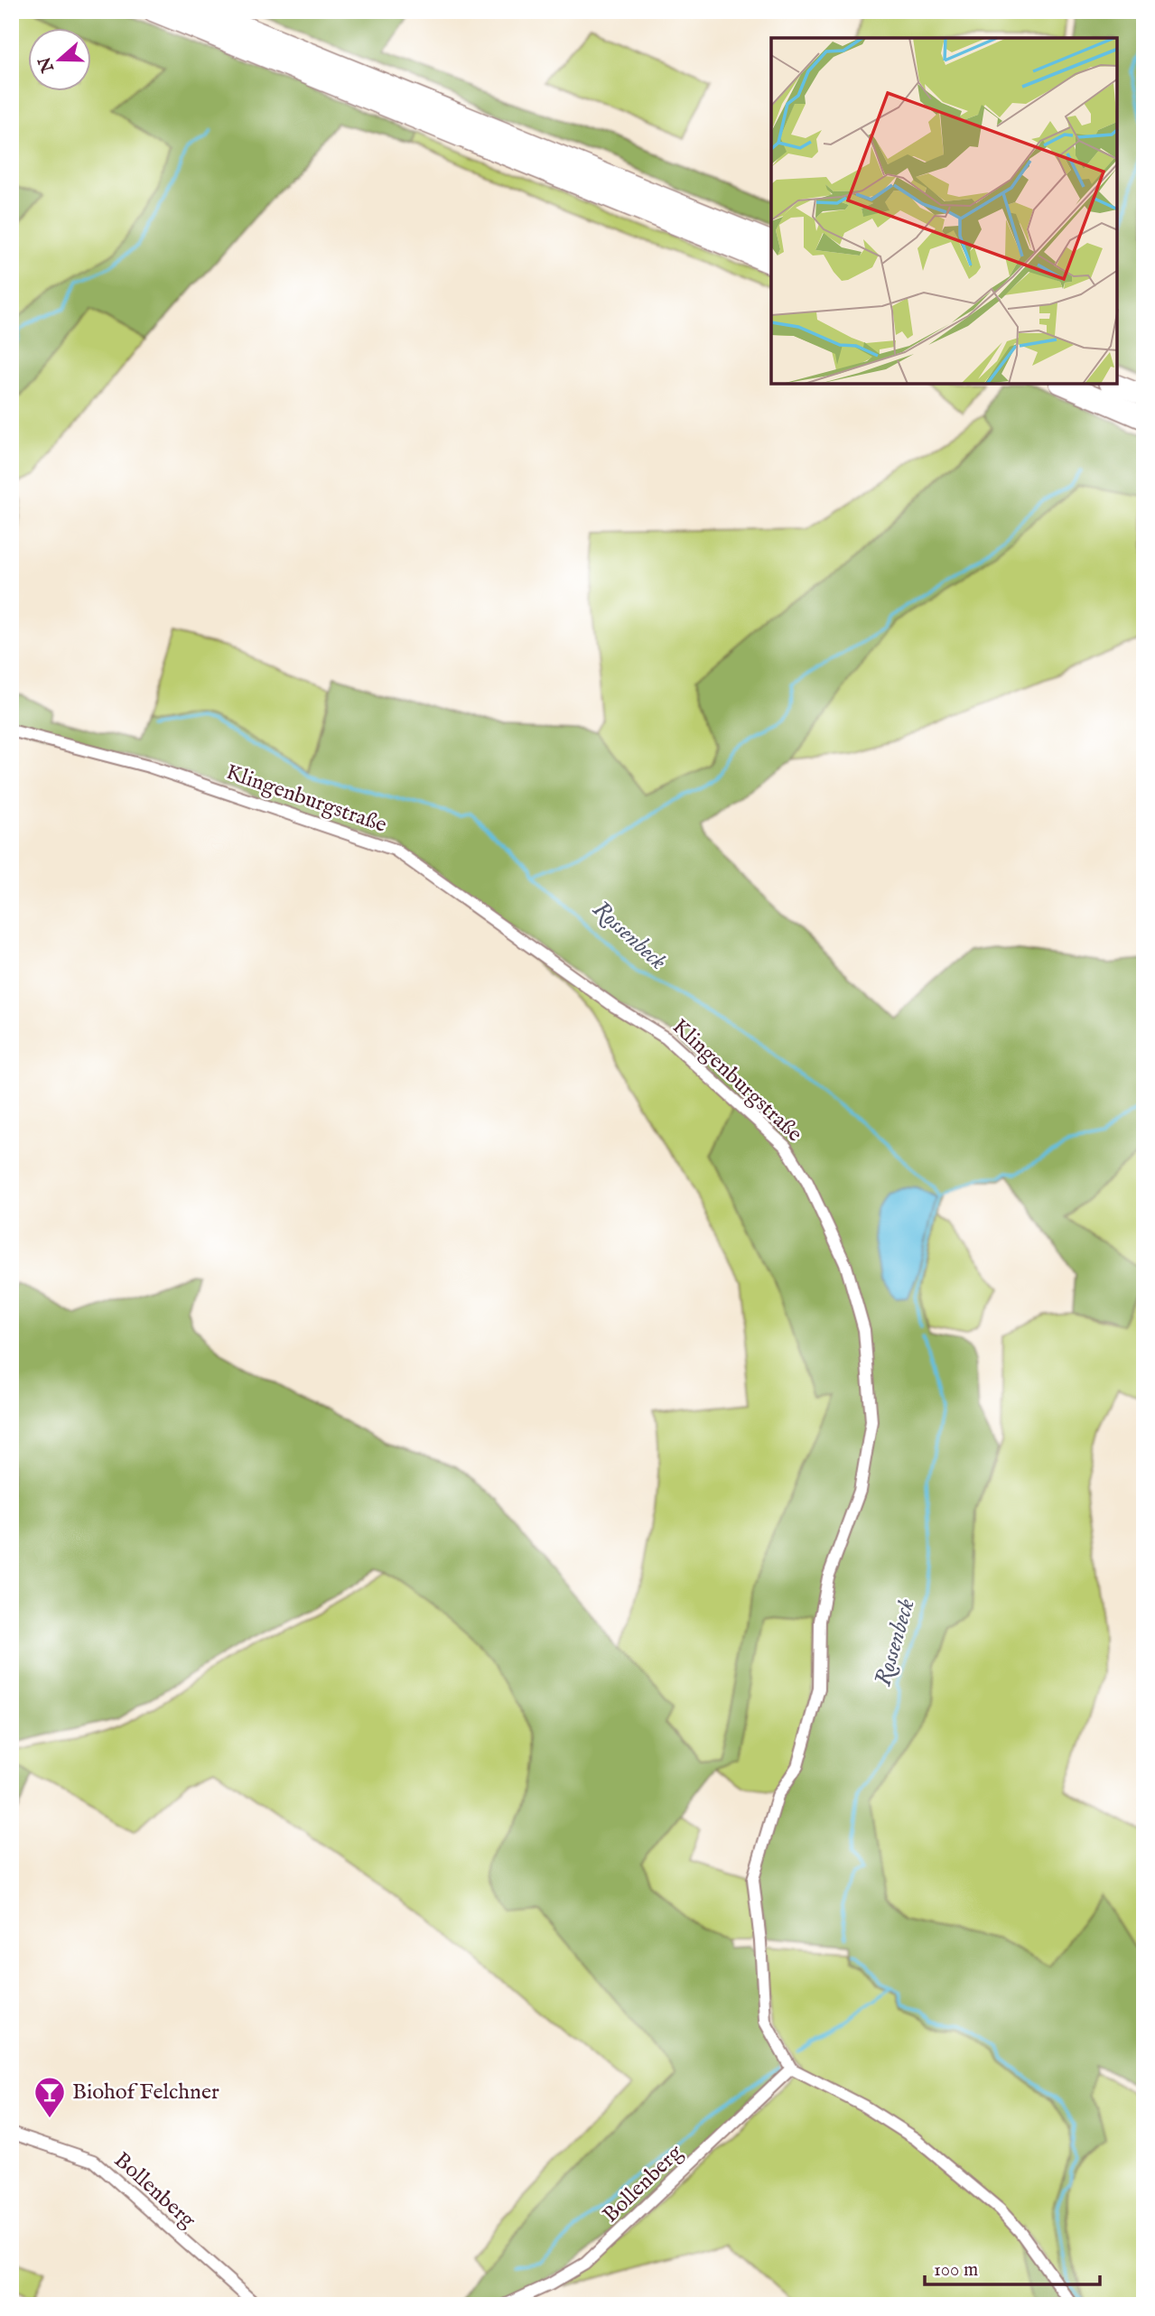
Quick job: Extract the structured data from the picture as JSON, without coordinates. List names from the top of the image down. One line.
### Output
{"streets":{"street":["Klingenburgstraße","Bollenberg"]},"crossings":[["Klingenburgstraße","Bollenberg"]],"water":["Rossenbeck"],"places":{"bar":["Biohof Felchner"]},"scale_bar":"100 m","north":"left"}
